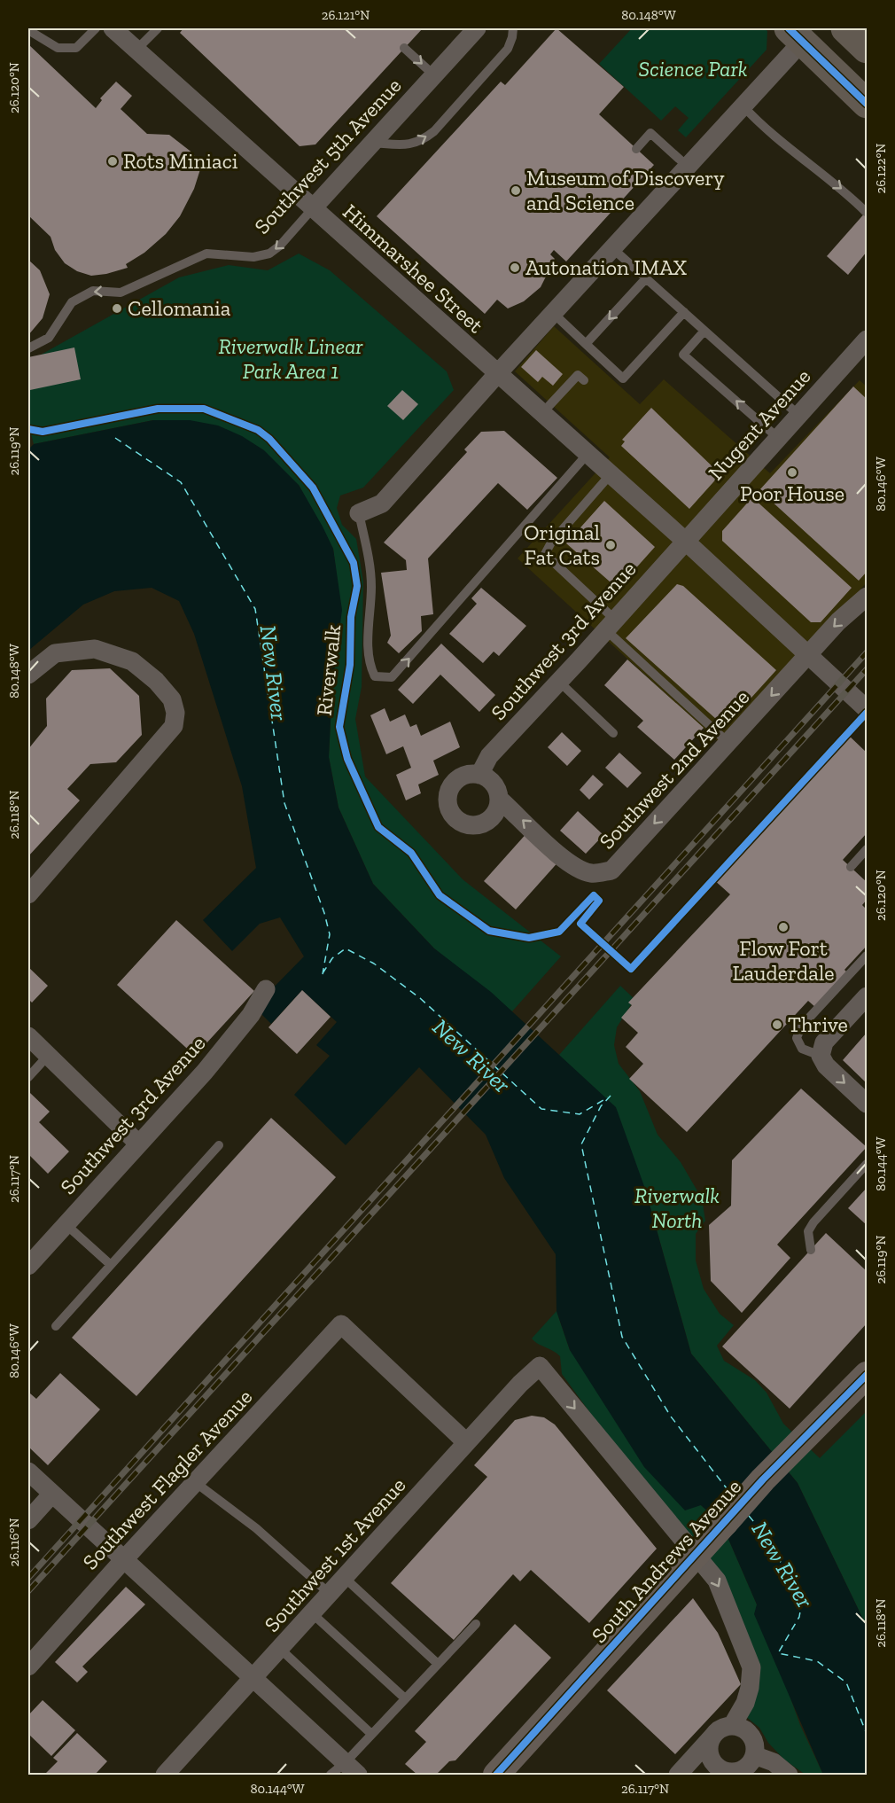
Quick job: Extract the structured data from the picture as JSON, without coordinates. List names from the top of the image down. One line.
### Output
{"streets":{"main road":["South Andrews Avenue"],"street":["Southwest 5th Avenue","Himmarshee Street","Nugent Avenue","Southwest 3rd Avenue","Southwest 2nd Avenue","Southwest Flagler Avenue","Southwest 1st Avenue"],"cycle path":["Riverwalk"]},"crossings":[["Southwest 5th Avenue","Himmarshee Street"],["Himmarshee Street","Nugent Avenue"],["Himmarshee Street","Southwest 3rd Avenue"],["Himmarshee Street","Southwest 2nd Avenue"],["Nugent Avenue","Southwest 3rd Avenue"],["Southwest 3rd Avenue","Southwest 2nd Avenue"],["Southwest Flagler Avenue","Southwest 1st Avenue"]],"one_way":["Southwest 5th Avenue","Southwest 2nd Avenue"],"water":["New River"],"parks":["Science Park","Riverwalk Linear Park Area 1","Riverwalk North"],"places":["Rots Miniaci","Museum of Discovery and Science","Autonation IMAX","Cellomania","Poor House","Original Fat Cats","Flow Fort Lauderdale","Thrive"],"coordinates":["26.121°N","80.148°W","26.120°N","26.122°N","26.119°N","80.146°W","26.118°N","80.144°W","26.117°N","26.116°N"]}
